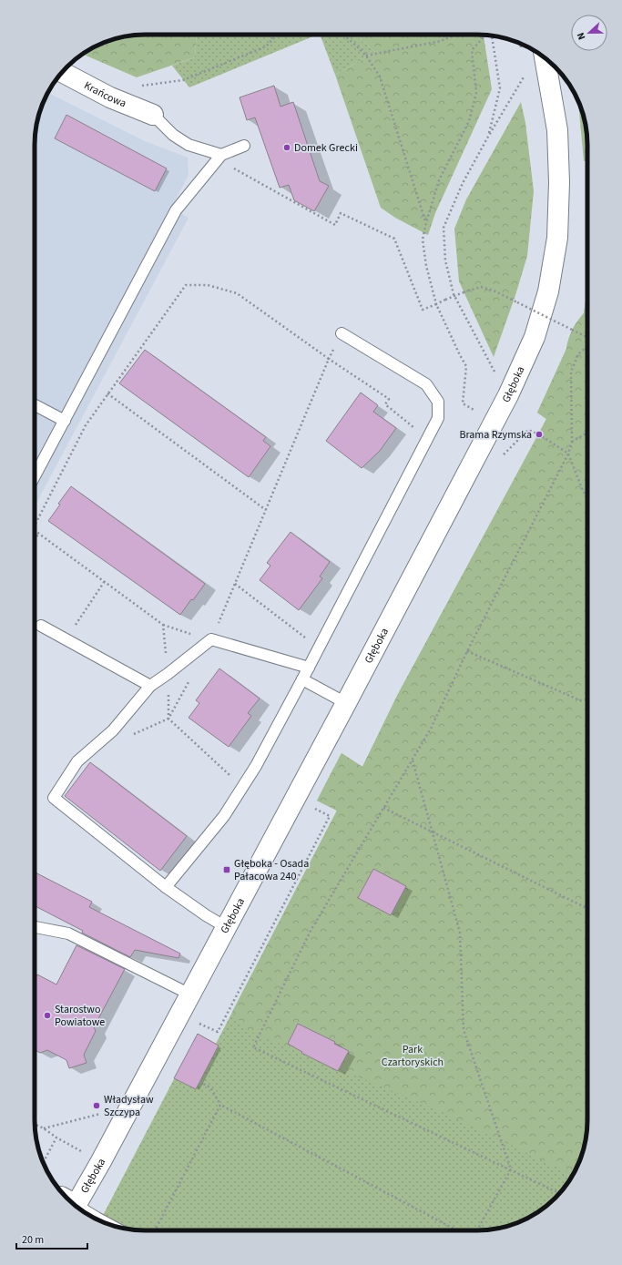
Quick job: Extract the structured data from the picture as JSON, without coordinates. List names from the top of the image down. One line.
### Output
{"streets":{"main road":["Krańcowa","Głęboka"]},"parks":["Park Czartoryskich"],"places":{"other":["Domek Grecki","Brama Rzymska","Starostwo Powiatowe","Władysław Szczypa"],"transit":["Głęboka - Osada Pałacowa 240"]},"scale_bar":"20 m","north":"left"}
